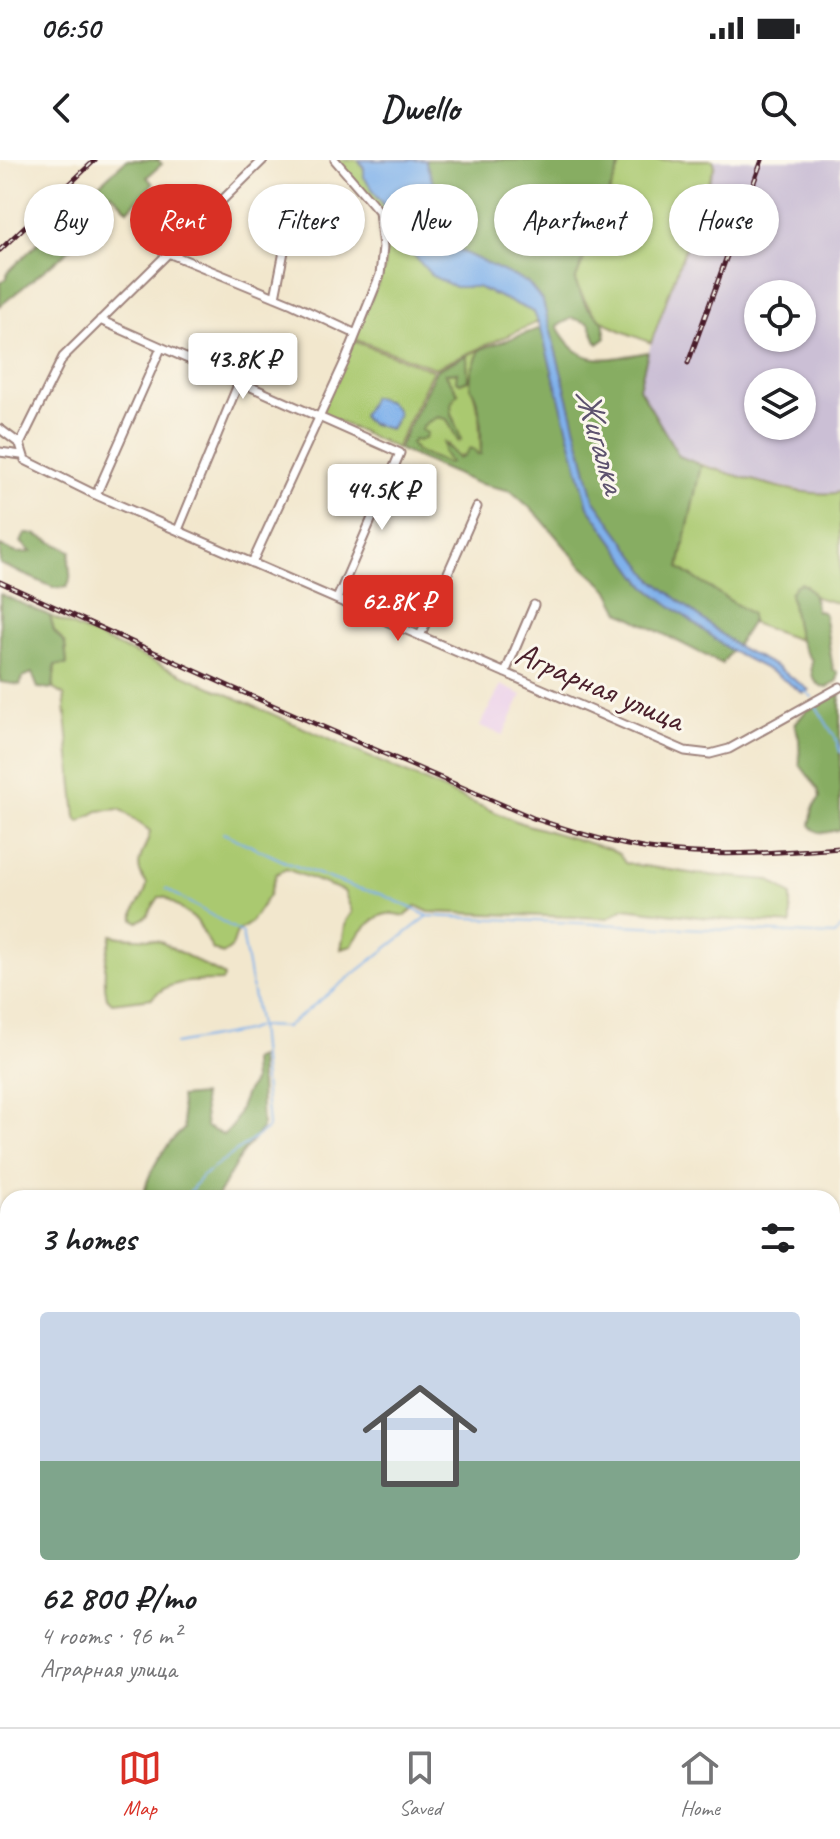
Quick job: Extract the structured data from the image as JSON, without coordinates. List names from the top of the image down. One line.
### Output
{"streets":{"street":["Аграрная улица"]},"water":["Жигалка"],"page":{"status":"06:50","header":"Dwello","chip":["Buy","Rent","Filters","New","Apartment","House"],"price":["43.8K ₽","44.5K ₽","62.8K ₽"],"heading":"3 homes","list":[{"name":"62 800 ₽/mo","note":"4 rooms · 96 m² · Аграрная улица"}],"tabs":["Map","Saved","Home"]}}
